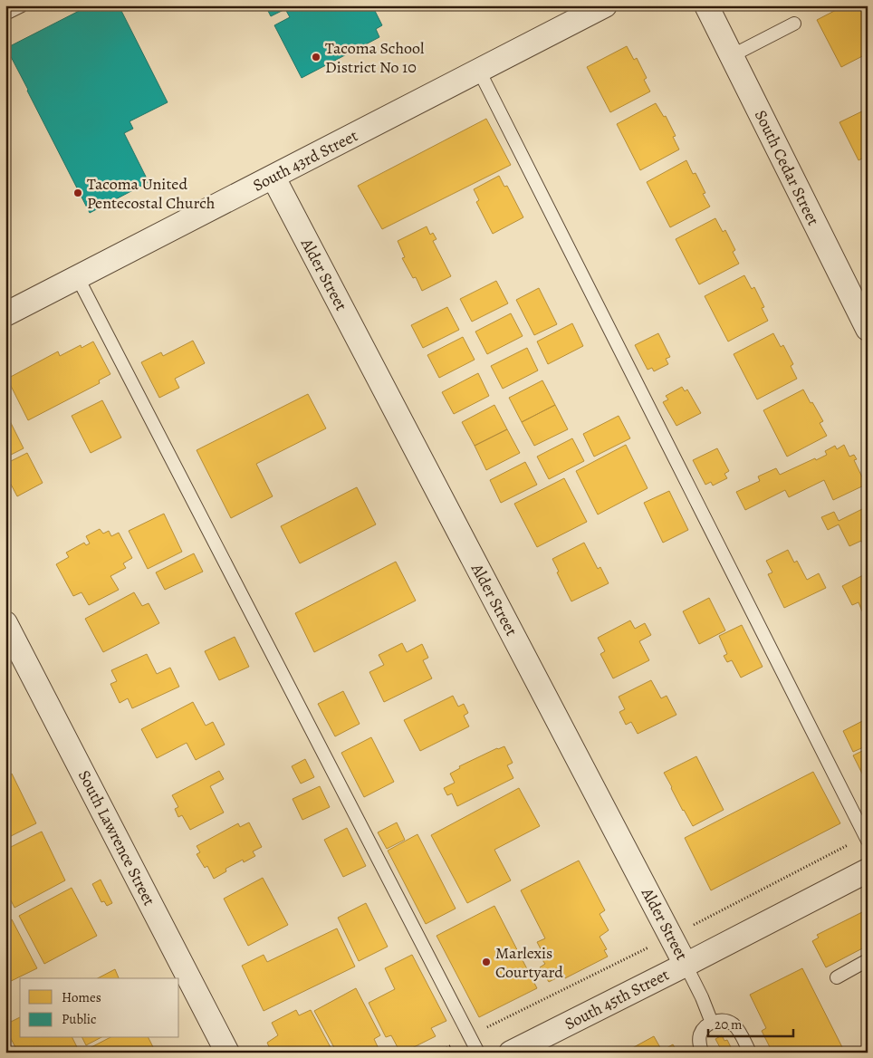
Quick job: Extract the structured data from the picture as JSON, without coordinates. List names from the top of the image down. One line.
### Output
{"streets":{"street":["South 43rd Street","South Cedar Street","Alder Street","South Lawrence Street","South 45th Street"]},"crossings":[["South 43rd Street","Alder Street"],["Alder Street","South 45th Street"]],"places":["Tacoma School District No 10","Tacoma United Pentecostal Church","Marlexis Courtyard"],"legend":["Homes","Public"],"scale_bar":"20 m"}
